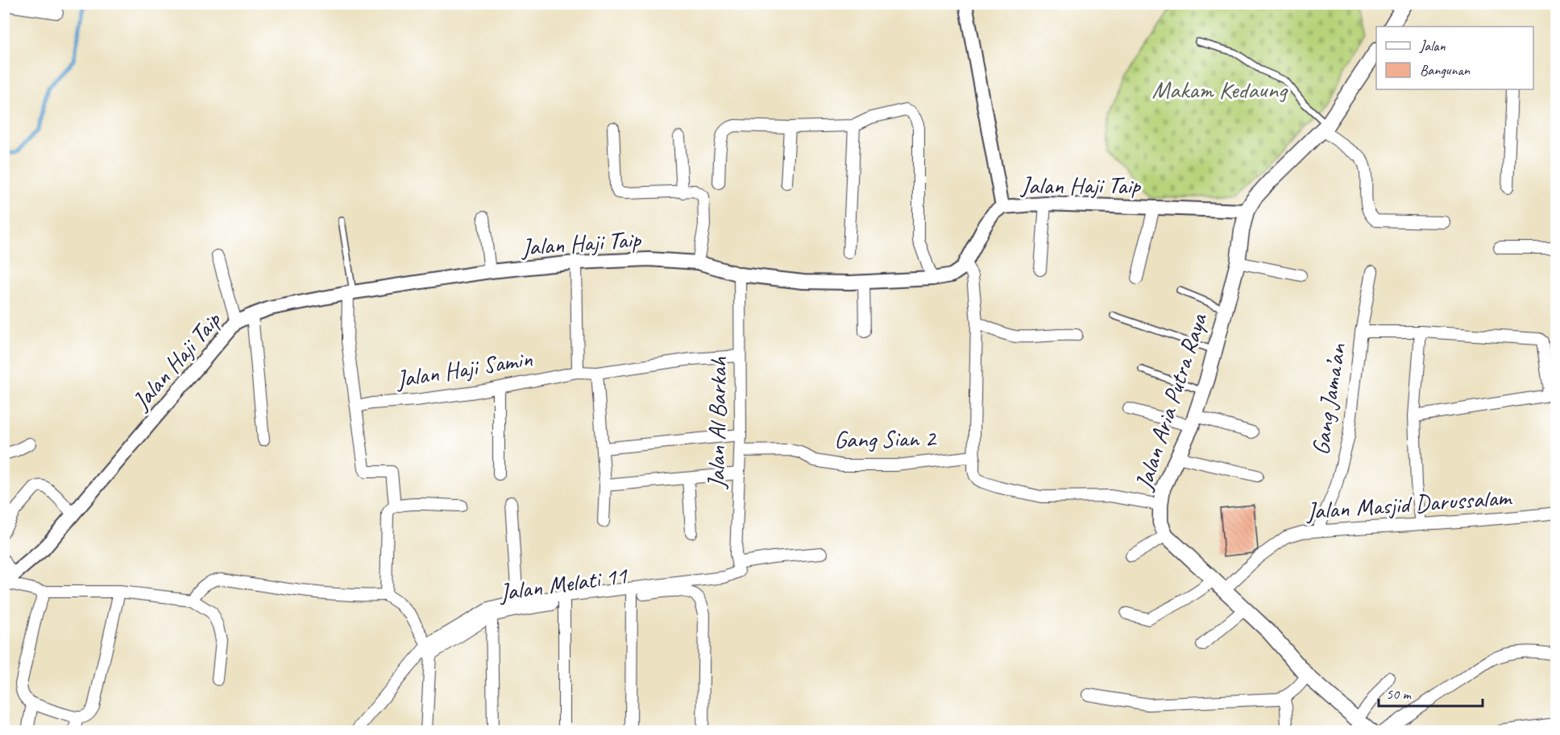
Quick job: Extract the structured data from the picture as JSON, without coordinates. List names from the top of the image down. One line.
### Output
{"streets":{"main road":["Jalan Aria Putra Raya"],"street":["Jalan Haji Taip","Jalan Haji Samin","Gang Jama’an","Jalan Al Barkah","Gang Sian 2","Jalan Masjid Darussalam","Jalan Melati 11"]},"crossings":[["Jalan Haji Taip","Jalan Aria Putra Raya"],["Jalan Haji Taip","Jalan Al Barkah"],["Jalan Haji Samin","Jalan Al Barkah"],["Gang Jama’an","Jalan Masjid Darussalam"],["Jalan Al Barkah","Gang Sian 2"]],"parks":["Makam Kedaung"],"legend":["Jalan","Bangunan"],"scale_bar":"50 m"}
